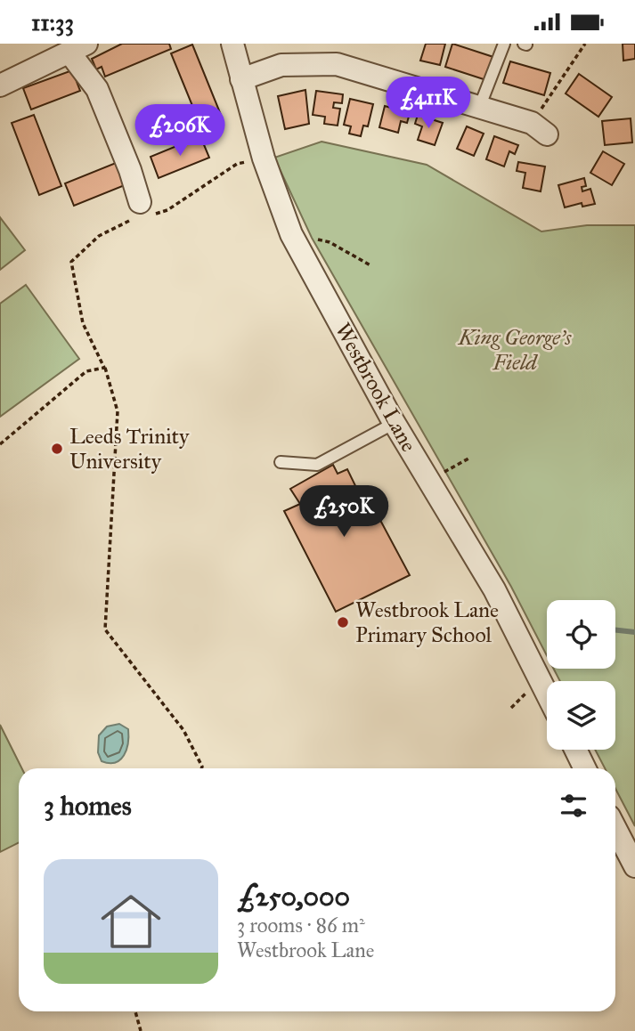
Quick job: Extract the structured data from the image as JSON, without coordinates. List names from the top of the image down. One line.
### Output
{"streets":{"street":["Westbrook Lane"]},"parks":["King George's Field"],"places":["Leeds Trinity University","Westbrook Lane Primary School"],"page":{"status":"11:33","price":["£411K","£206K","£250K"],"heading":"3 homes","list":[{"name":"£250,000","note":"3 rooms · 86 m² · Westbrook Lane"}]}}
